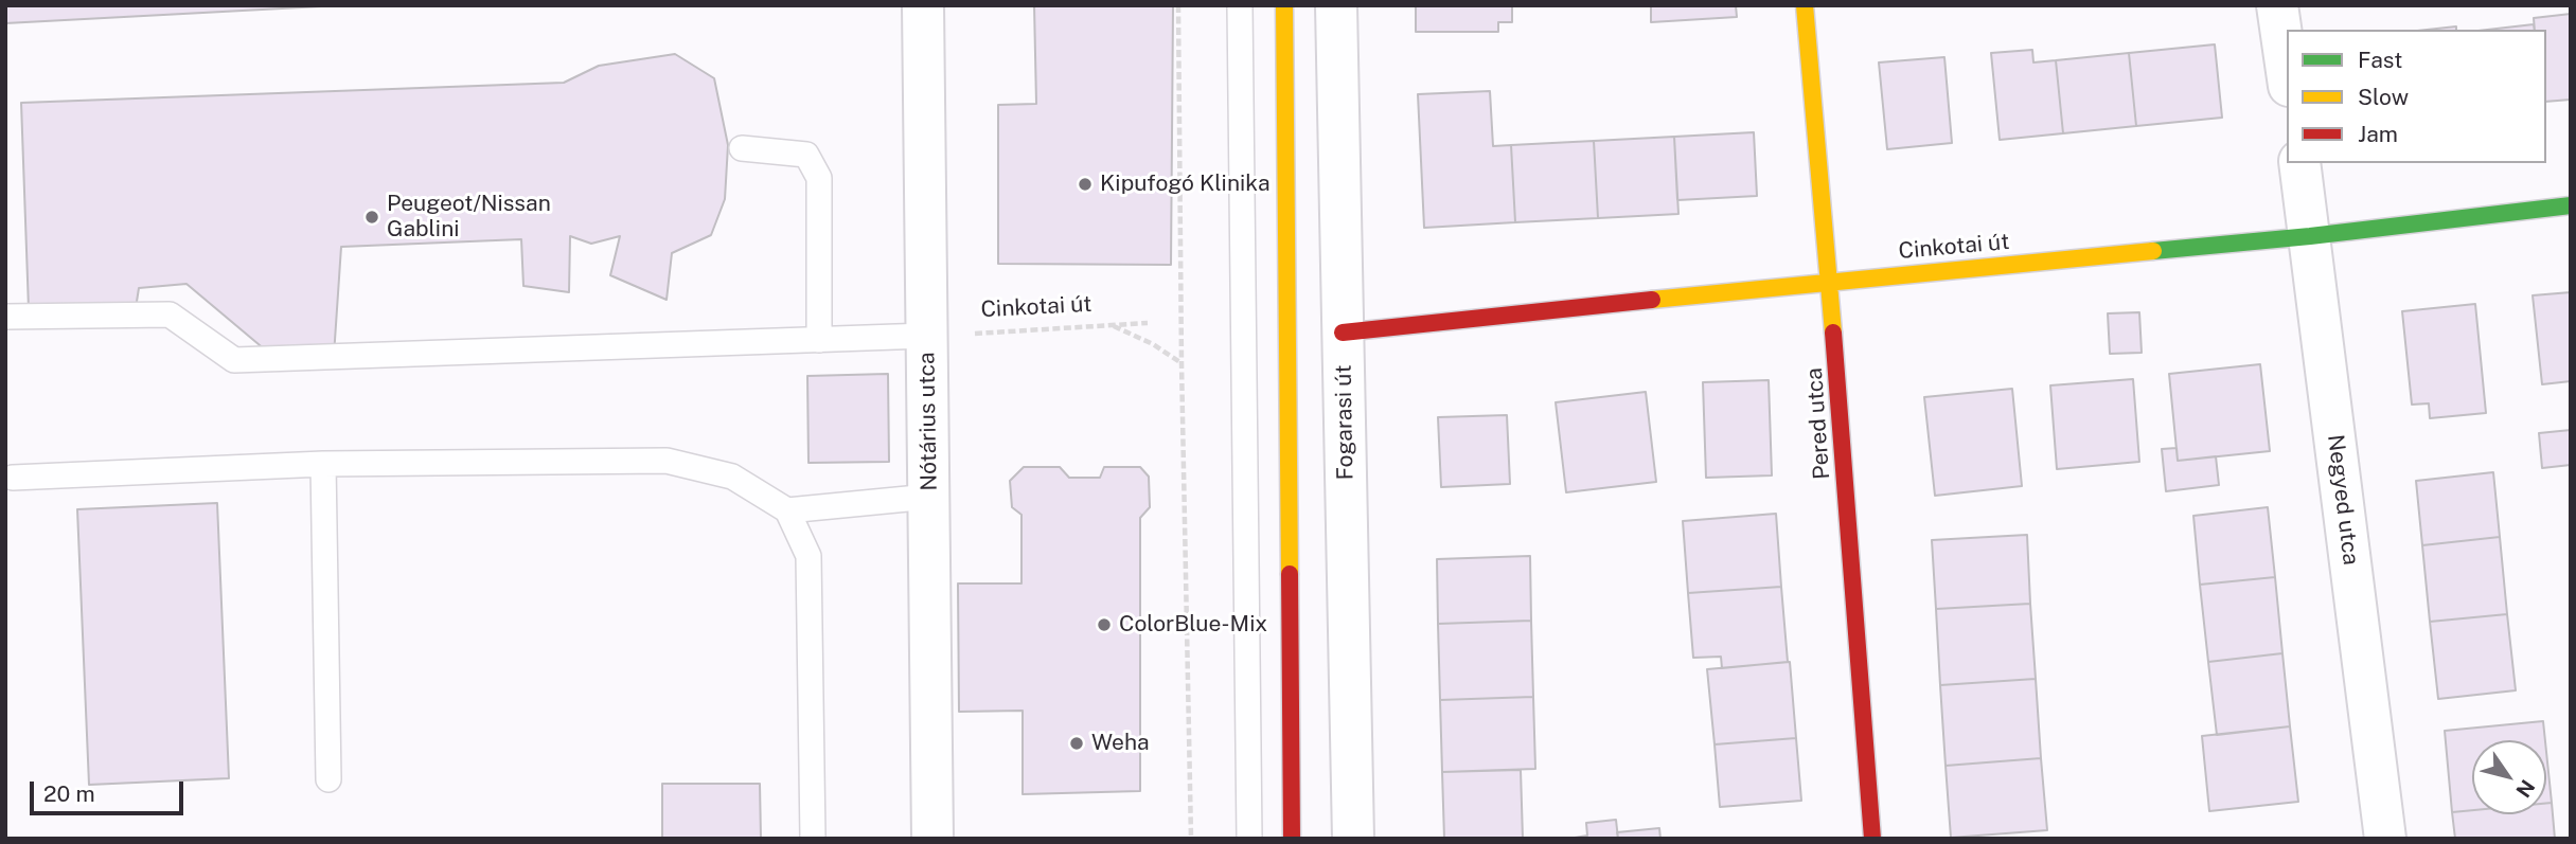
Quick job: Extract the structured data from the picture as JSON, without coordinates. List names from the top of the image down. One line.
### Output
{"streets":{"street":["Cinkotai út","Nótárius utca","Fogarasi út","Pered utca","Negyed utca"]},"crossings":[["Cinkotai út","Nótárius utca"],["Cinkotai út","Fogarasi út"],["Cinkotai út","Pered utca"],["Cinkotai út","Negyed utca"]],"places":["Kipufogó Klinika","Peugeot/Nissan Gablini","ColorBlue-Mix","Weha"],"legend":["Fast","Slow","Jam"],"scale_bar":"20 m","north":"bottom right"}
